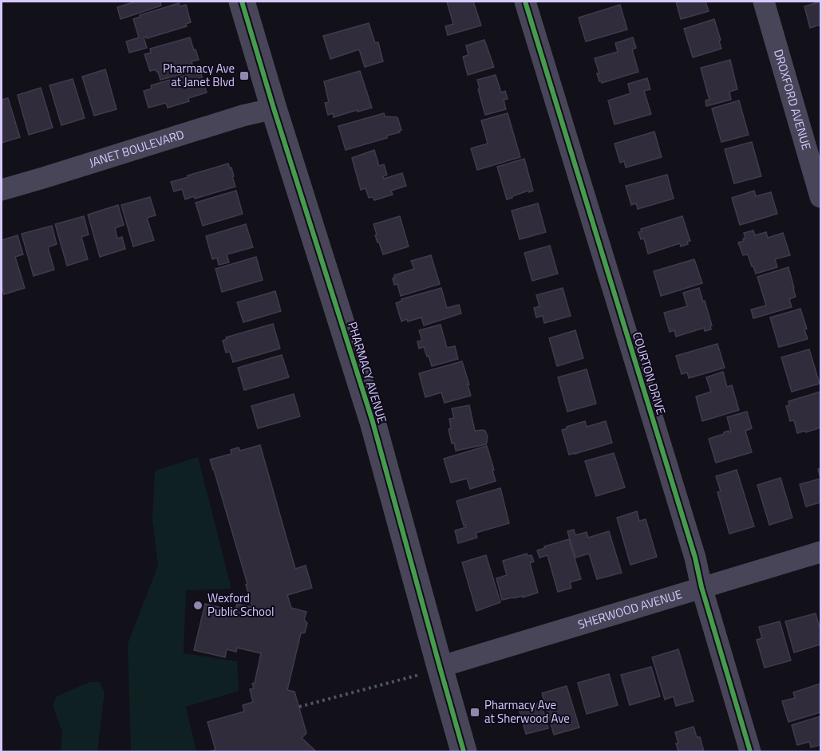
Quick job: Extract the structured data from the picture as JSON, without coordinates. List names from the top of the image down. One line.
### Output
{"streets":{"street":["DROXFORD AVENUE","JANET BOULEVARD","PHARMACY AVENUE","COURTON DRIVE","SHERWOOD AVENUE"]},"crossings":[["JANET BOULEVARD","PHARMACY AVENUE"],["PHARMACY AVENUE","SHERWOOD AVENUE"],["COURTON DRIVE","SHERWOOD AVENUE"]],"places":{"transit":["Pharmacy Ave at Janet Blvd","Pharmacy Ave at Sherwood Ave"],"other":["Wexford Public School"]}}
